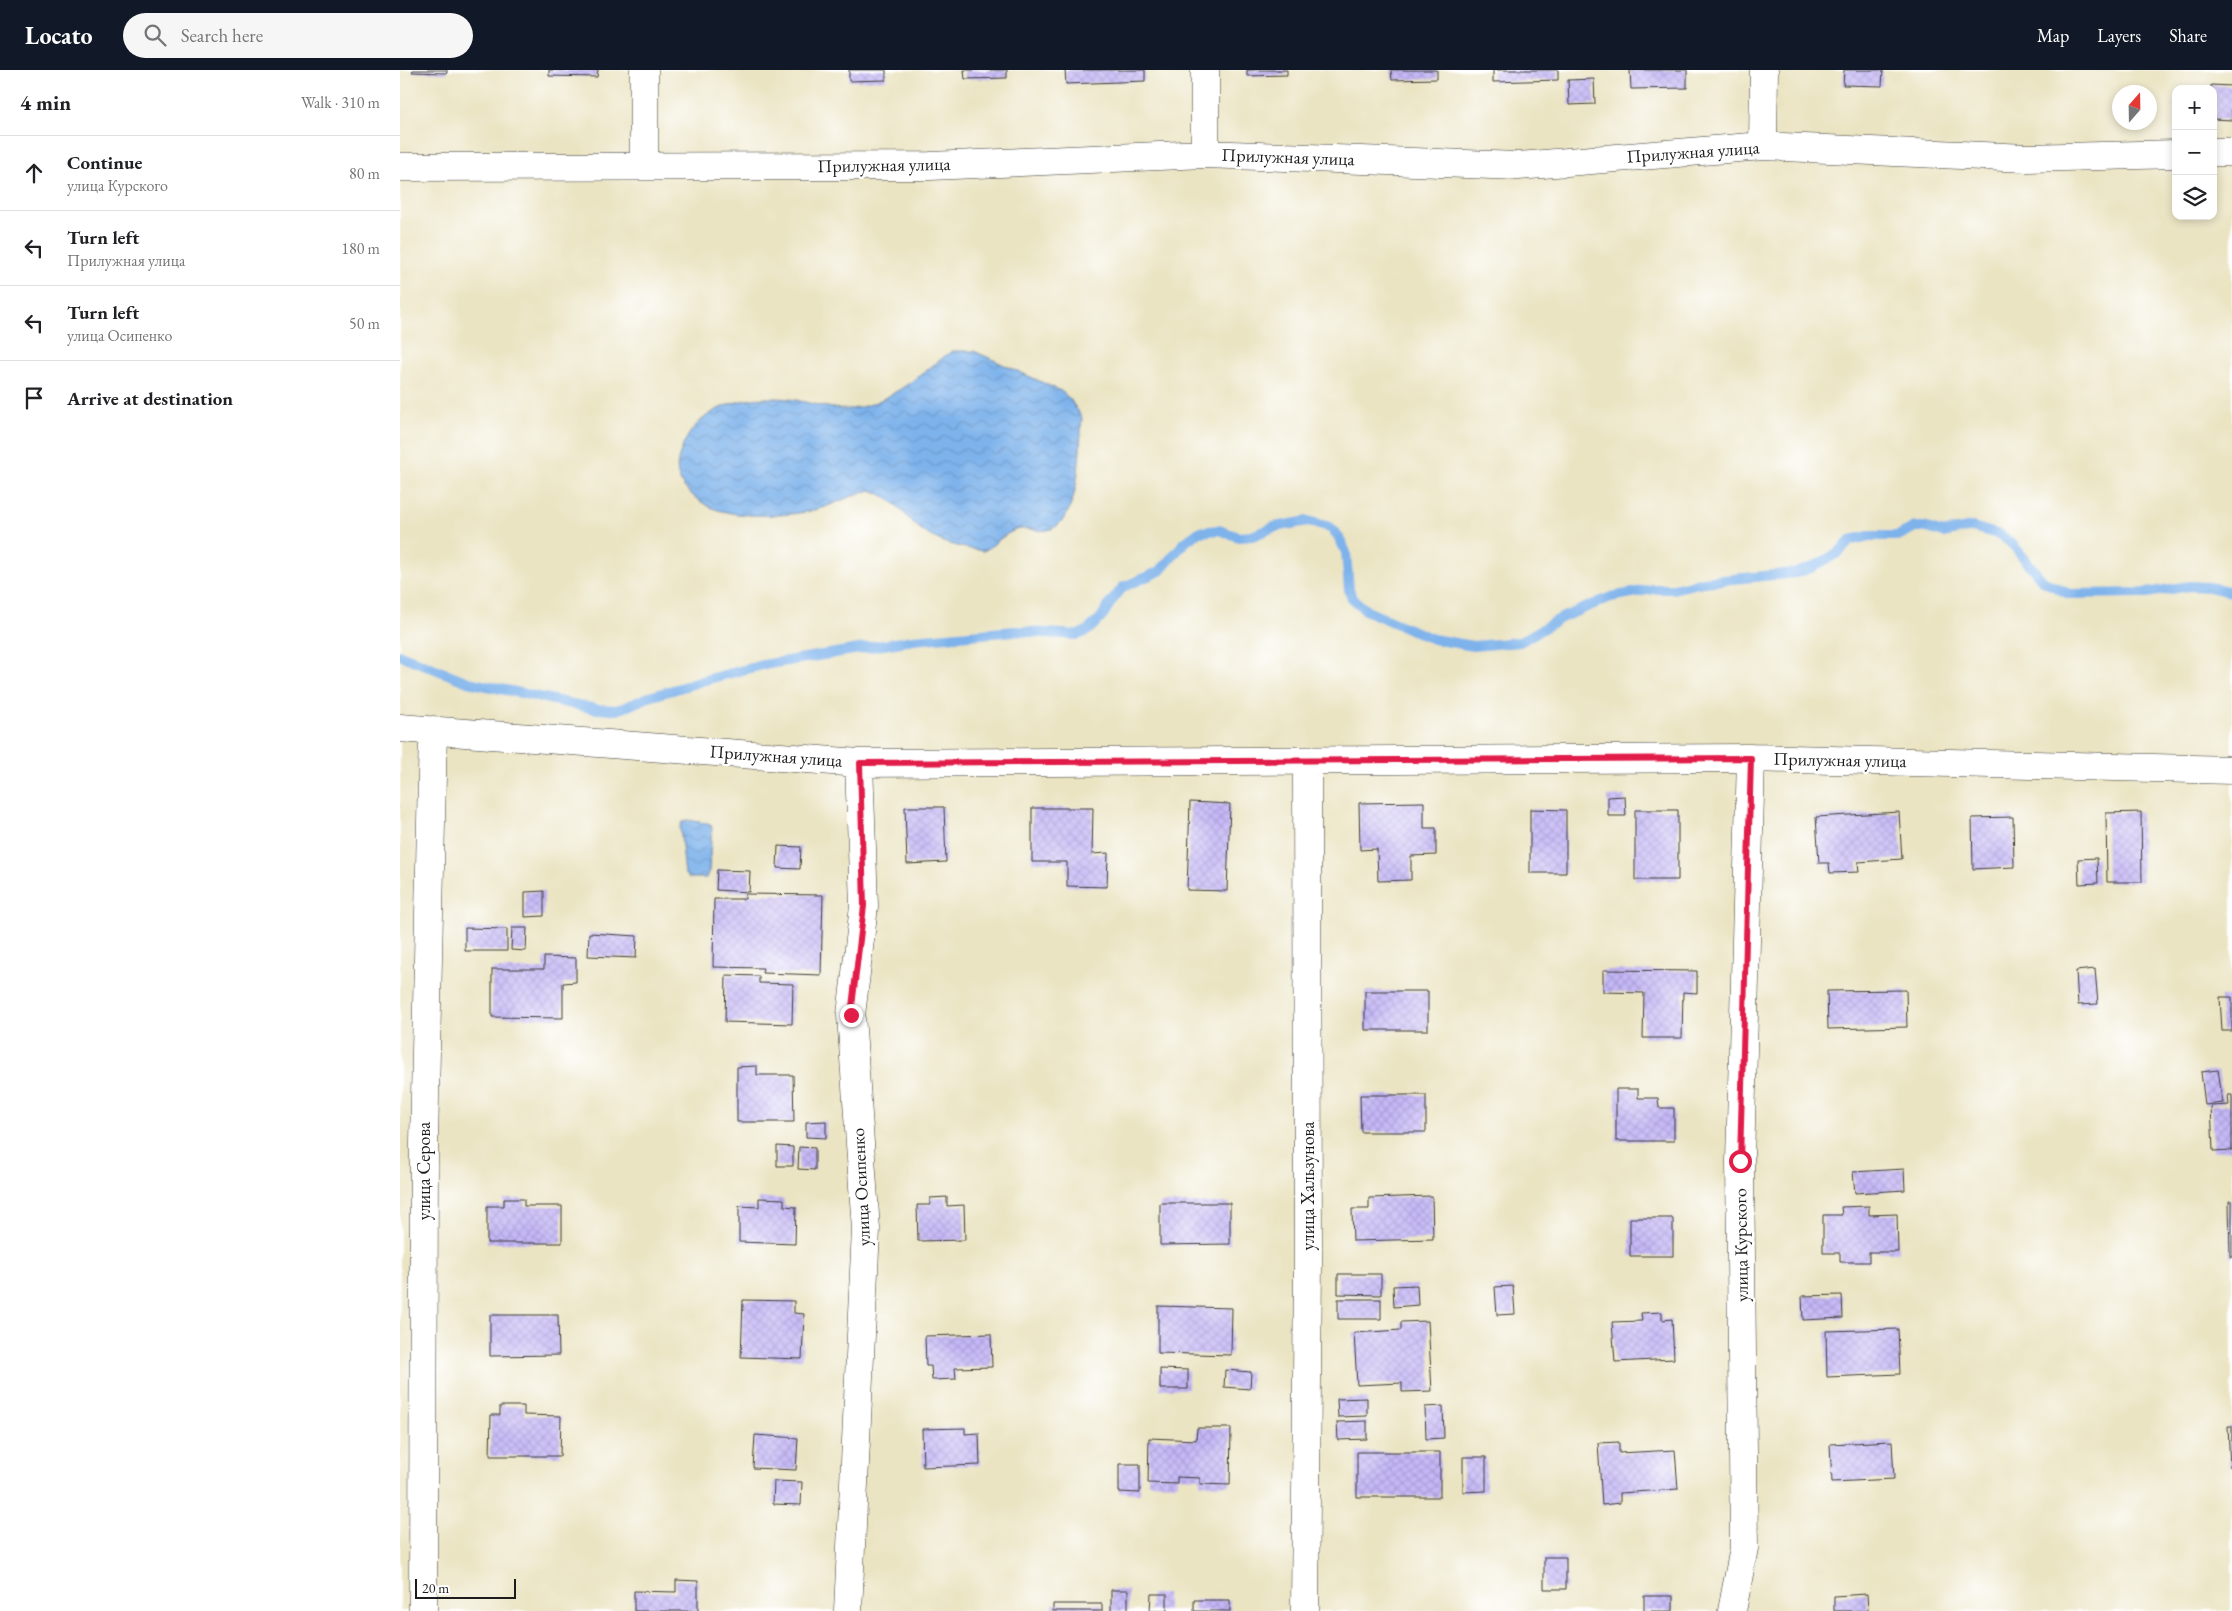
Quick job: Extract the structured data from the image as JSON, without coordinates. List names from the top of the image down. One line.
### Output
{"streets":{"street":["Прилужная улица","улица Серова","улица Хальзунова","улица Осипенко","улица Курского"]},"crossings":[["Прилужная улица","улица Серова"],["Прилужная улица","улица Хальзунова"],["Прилужная улица","улица Осипенко"],["Прилужная улица","улица Курского"]],"scale_bar":"20 m","north":"top","page":{"header":"Locato","search":"Search here","nav":["Map","Layers","Share"],"heading":["4 min","Walk · 310 m"],"map_buttons":["+","−"],"list":[["Continue","улица Курского","80 m"],["Turn left","Прилужная улица","180 m"],["Turn left","улица Осипенко","50 m"],"Arrive at destination"],"scale":"20 m"}}
